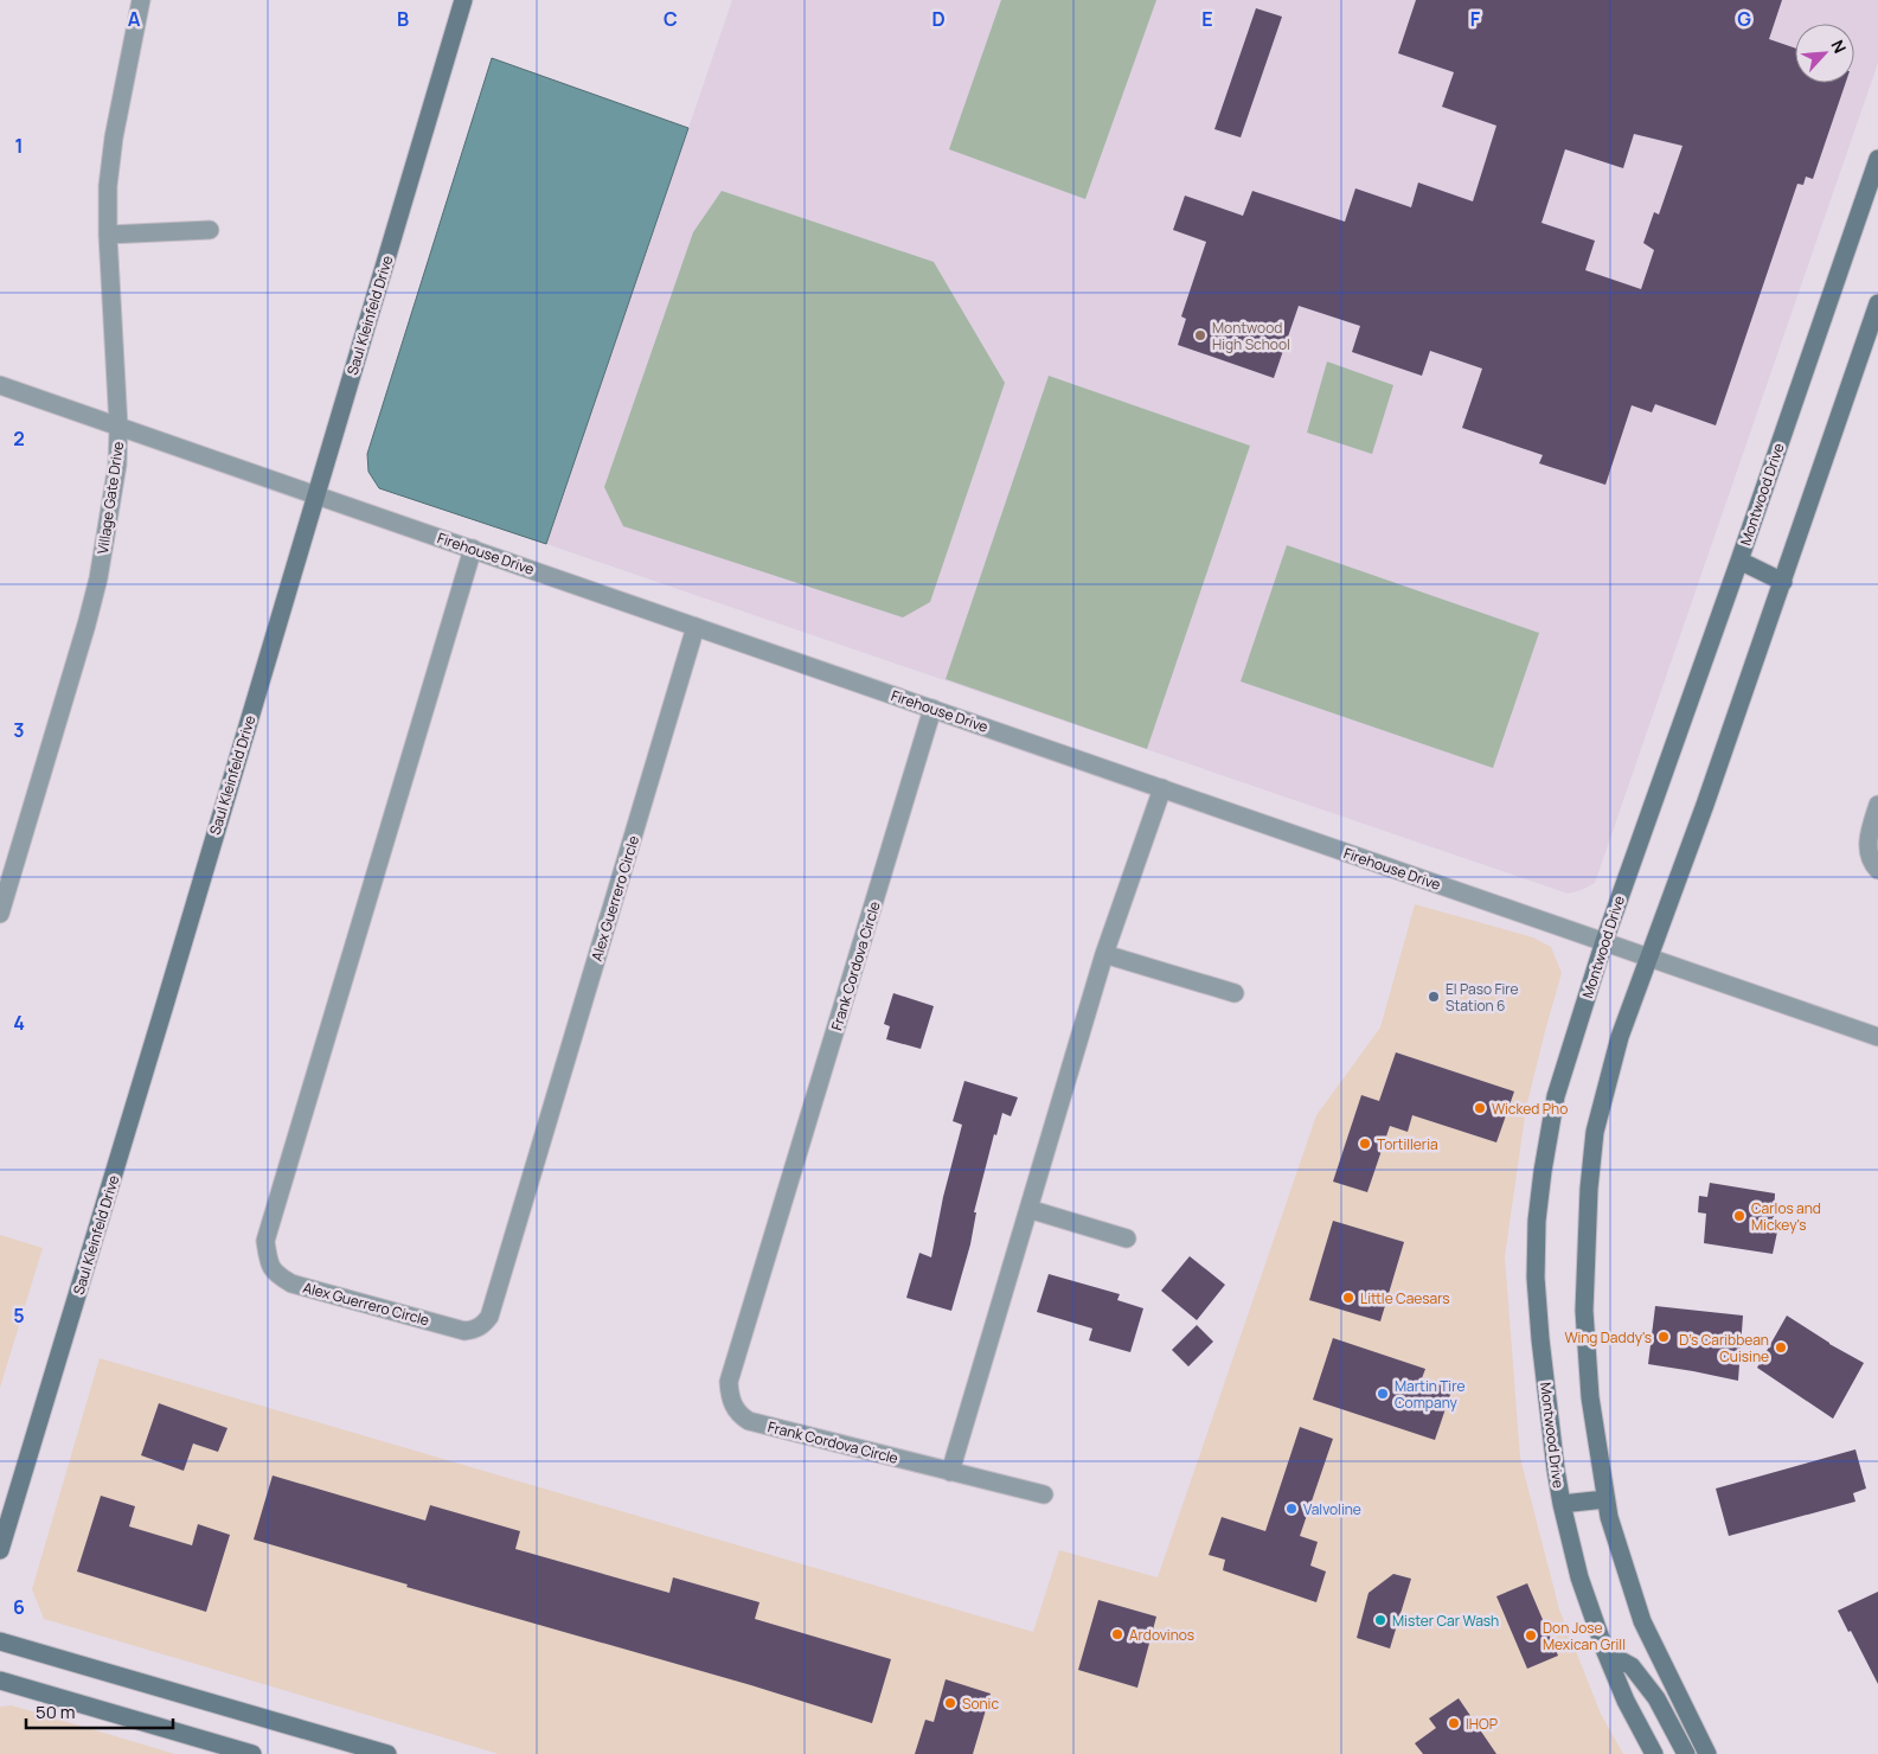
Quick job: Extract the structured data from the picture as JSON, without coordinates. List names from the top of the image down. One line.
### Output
{"streets":{"main road":["Saul Kleinfeld Drive","Montwood Drive"],"street":["Village Gate Drive","Firehouse Drive","Alex Guerrero Circle","Frank Cordova Circle"]},"crossings":[["Saul Kleinfeld Drive","Firehouse Drive"],["Montwood Drive","Firehouse Drive"],["Village Gate Drive","Firehouse Drive"],["Firehouse Drive","Alex Guerrero Circle"],["Firehouse Drive","Frank Cordova Circle"]],"places":["Montwood High School","El Paso Fire Station 6","Wicked Pho","Tortilleria","Carlos and Mickey's","Little Caesars","Wing Daddy's","D's Caribbean Cuisine","Martin Tire Company","Valvoline","Mister Car Wash","Ardovinos","Don Jose Mexican Grill","Sonic","IHOP"],"scale_bar":"50 m","north":"top right","grid":{"columns":["A","B","C","D","E","F","G"],"rows":["1","2","3","4","5","6"]}}
